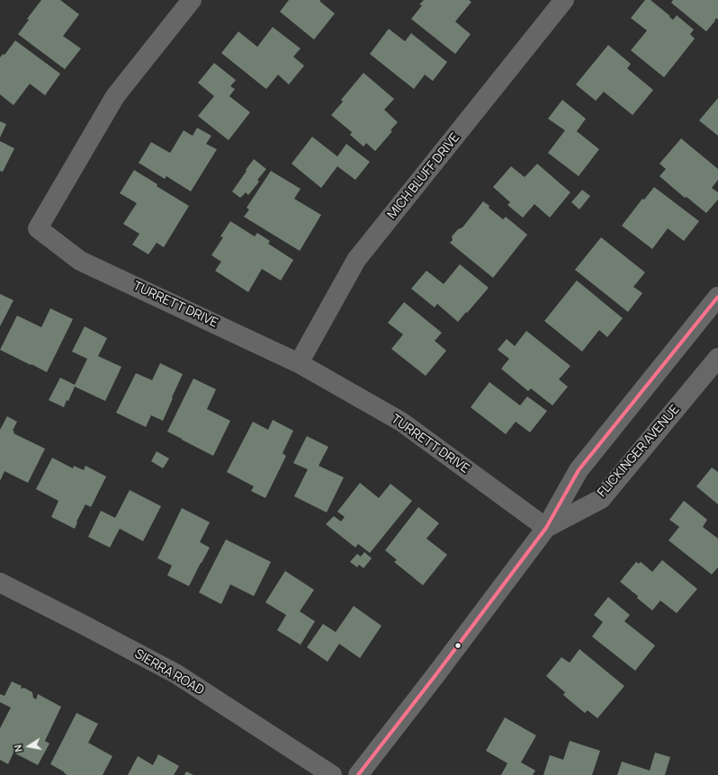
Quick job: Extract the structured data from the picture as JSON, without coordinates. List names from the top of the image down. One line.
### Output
{"streets":{"main road":["FLICKINGER AVENUE"],"street":["MICH BLUFF DRIVE","TURRETT DRIVE","SIERRA ROAD"]},"crossings":[["MICH BLUFF DRIVE","TURRETT DRIVE"],["TURRETT DRIVE","FLICKINGER AVENUE"]],"north":"left"}
